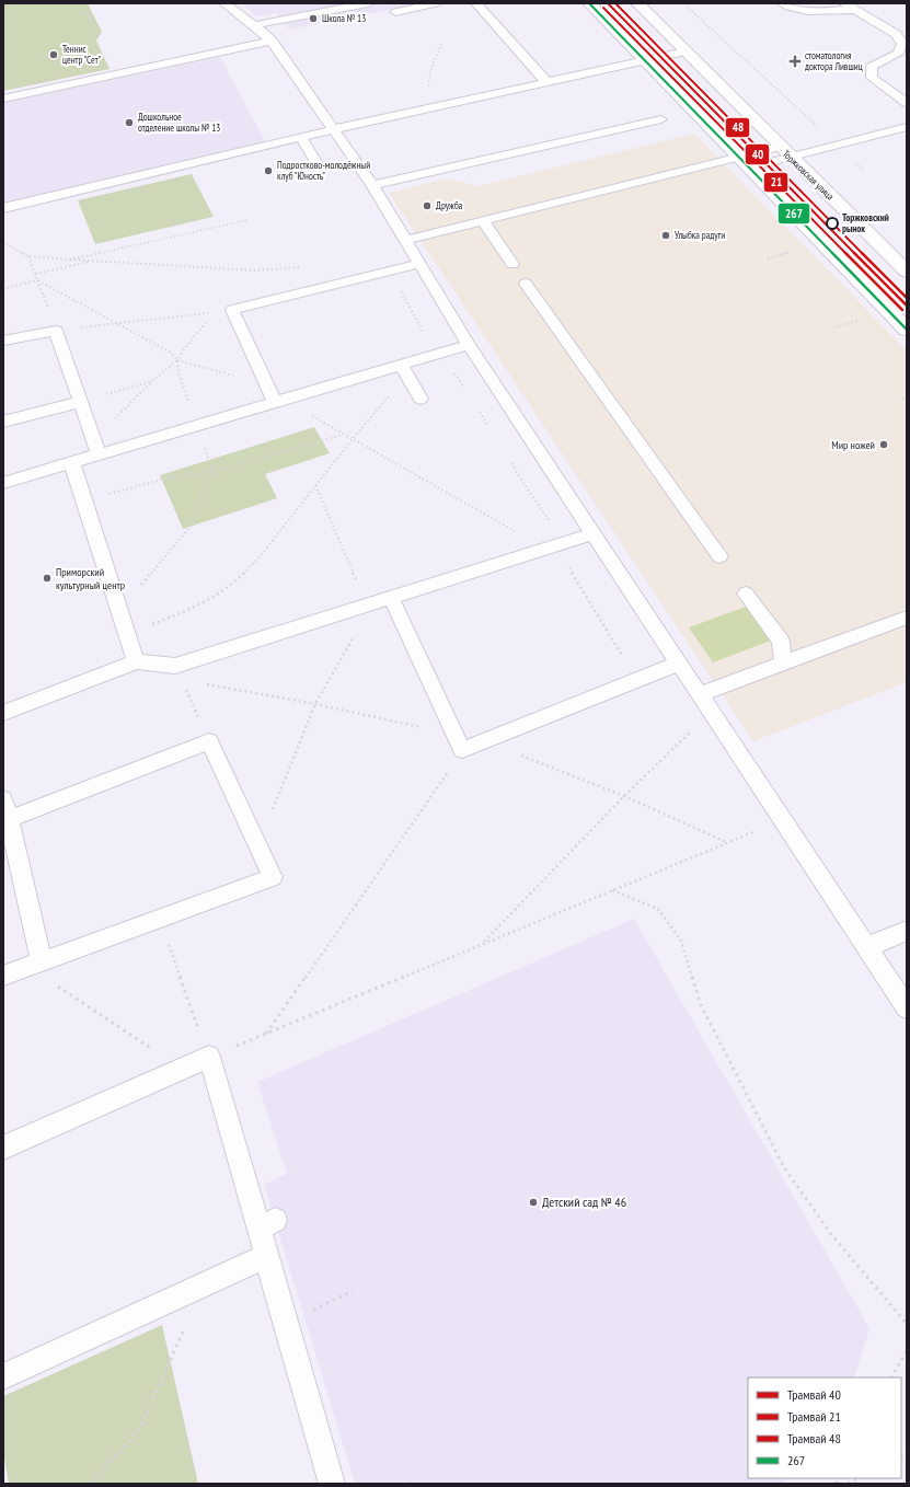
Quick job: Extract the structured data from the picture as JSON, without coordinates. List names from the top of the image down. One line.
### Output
{"streets":{"main road":["Торжковская улица"]},"places":{"other":["Школа № 13","Теннис центр \"Сет\"","Дошкольное отделение школы № 13","Подростково-молодёжный клуб \"Юность\"","Дружба","Торжковский рынок","Улыбка радуги","Мир ножей","Приморский культурный центр","Детский сад № 46"],"health":["стоматология доктора Лившиц"]},"lines":["tram line 40","tram line 48","transit line 267","tram line 21"],"legend":["Трамвай 40","Трамвай 21","Трамвай 48","267"]}
